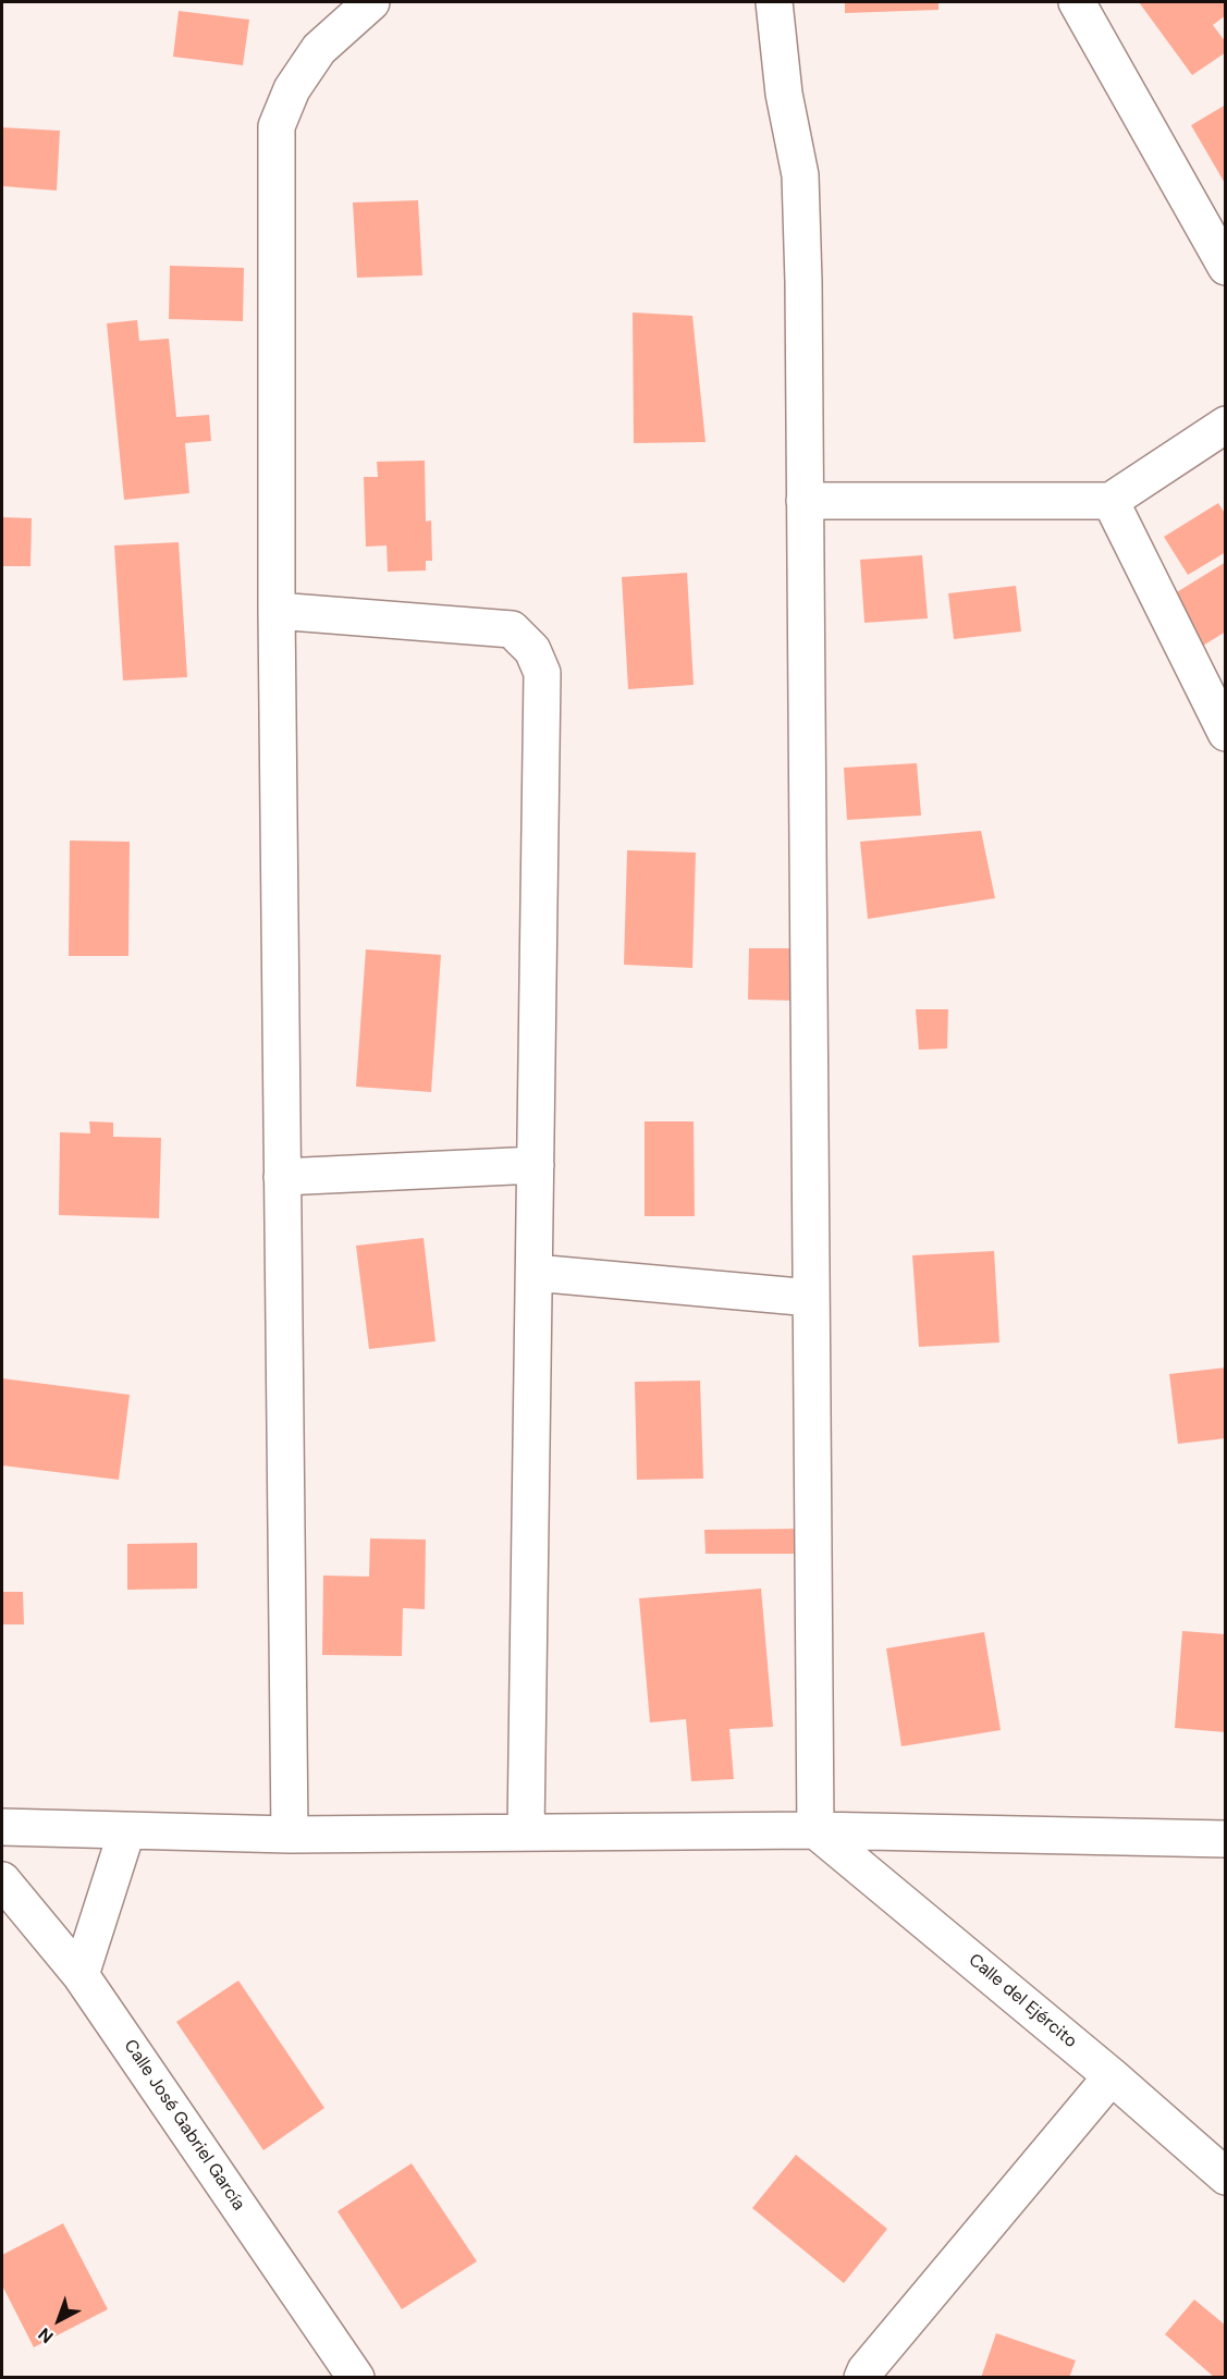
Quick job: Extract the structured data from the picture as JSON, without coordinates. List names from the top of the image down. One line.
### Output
{"streets":{"street":["Calle del Ejército","Calle José Gabriel García"]},"north":"bottom left"}
